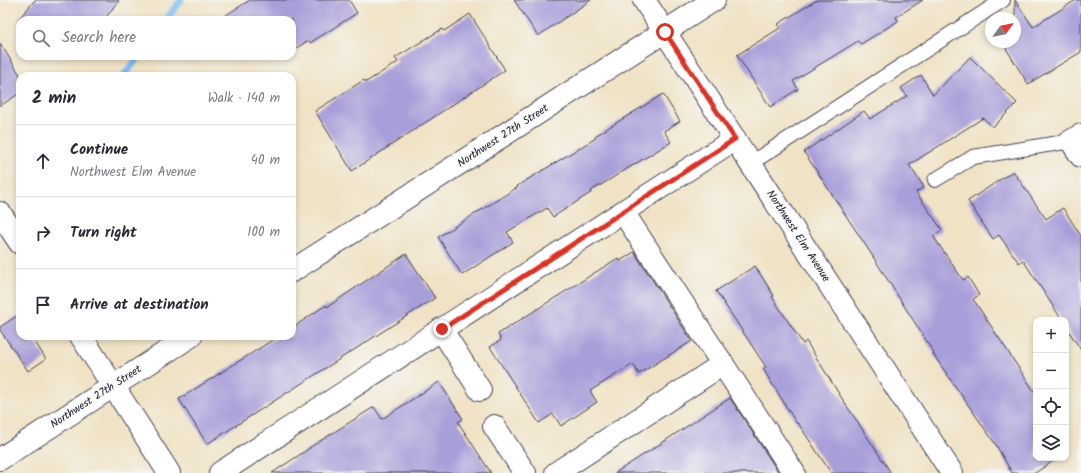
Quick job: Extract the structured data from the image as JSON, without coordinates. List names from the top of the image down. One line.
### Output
{"streets":{"street":["Northwest 27th Street","Northwest Elm Avenue"]},"crossings":[["Northwest 27th Street","Northwest Elm Avenue"]],"north":"top right","page":{"search":"Search here","heading":["2 min","Walk · 140 m"],"list":[["Continue","Northwest Elm Avenue","40 m"],["Turn right","100 m"],"Arrive at destination"],"map_buttons":["+","−"]}}
